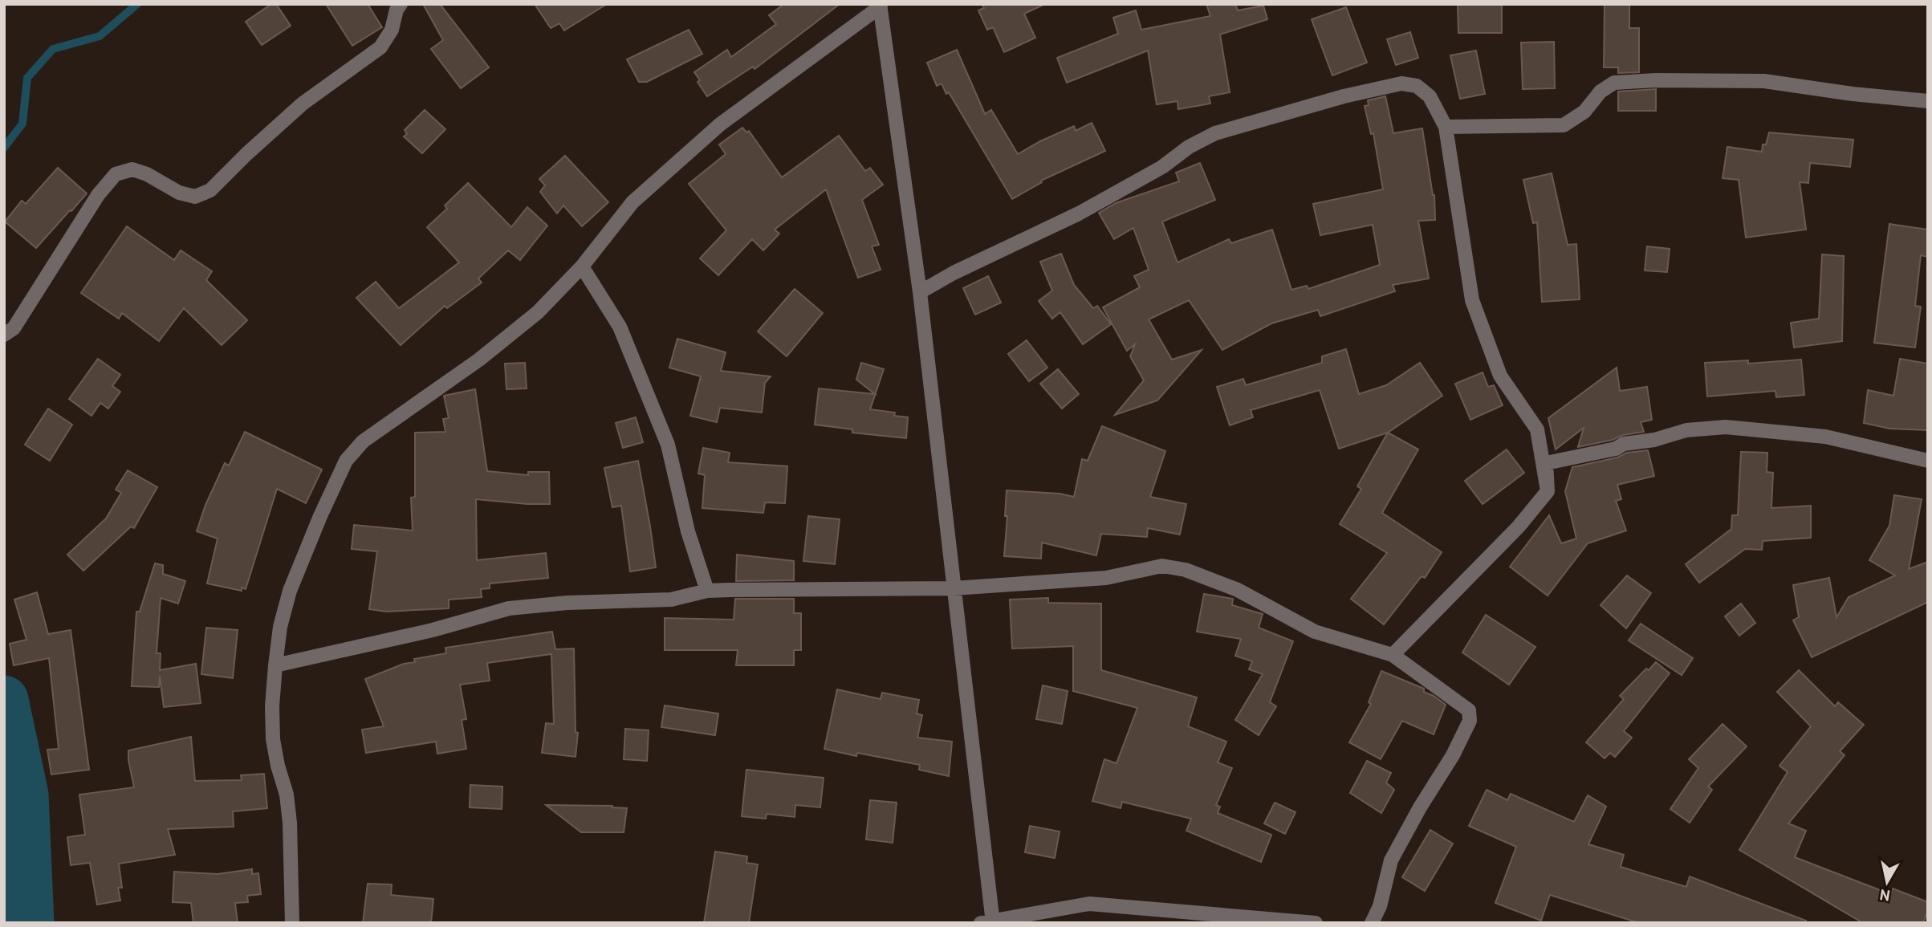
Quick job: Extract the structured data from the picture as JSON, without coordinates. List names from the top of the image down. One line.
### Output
{"north":"bottom"}
